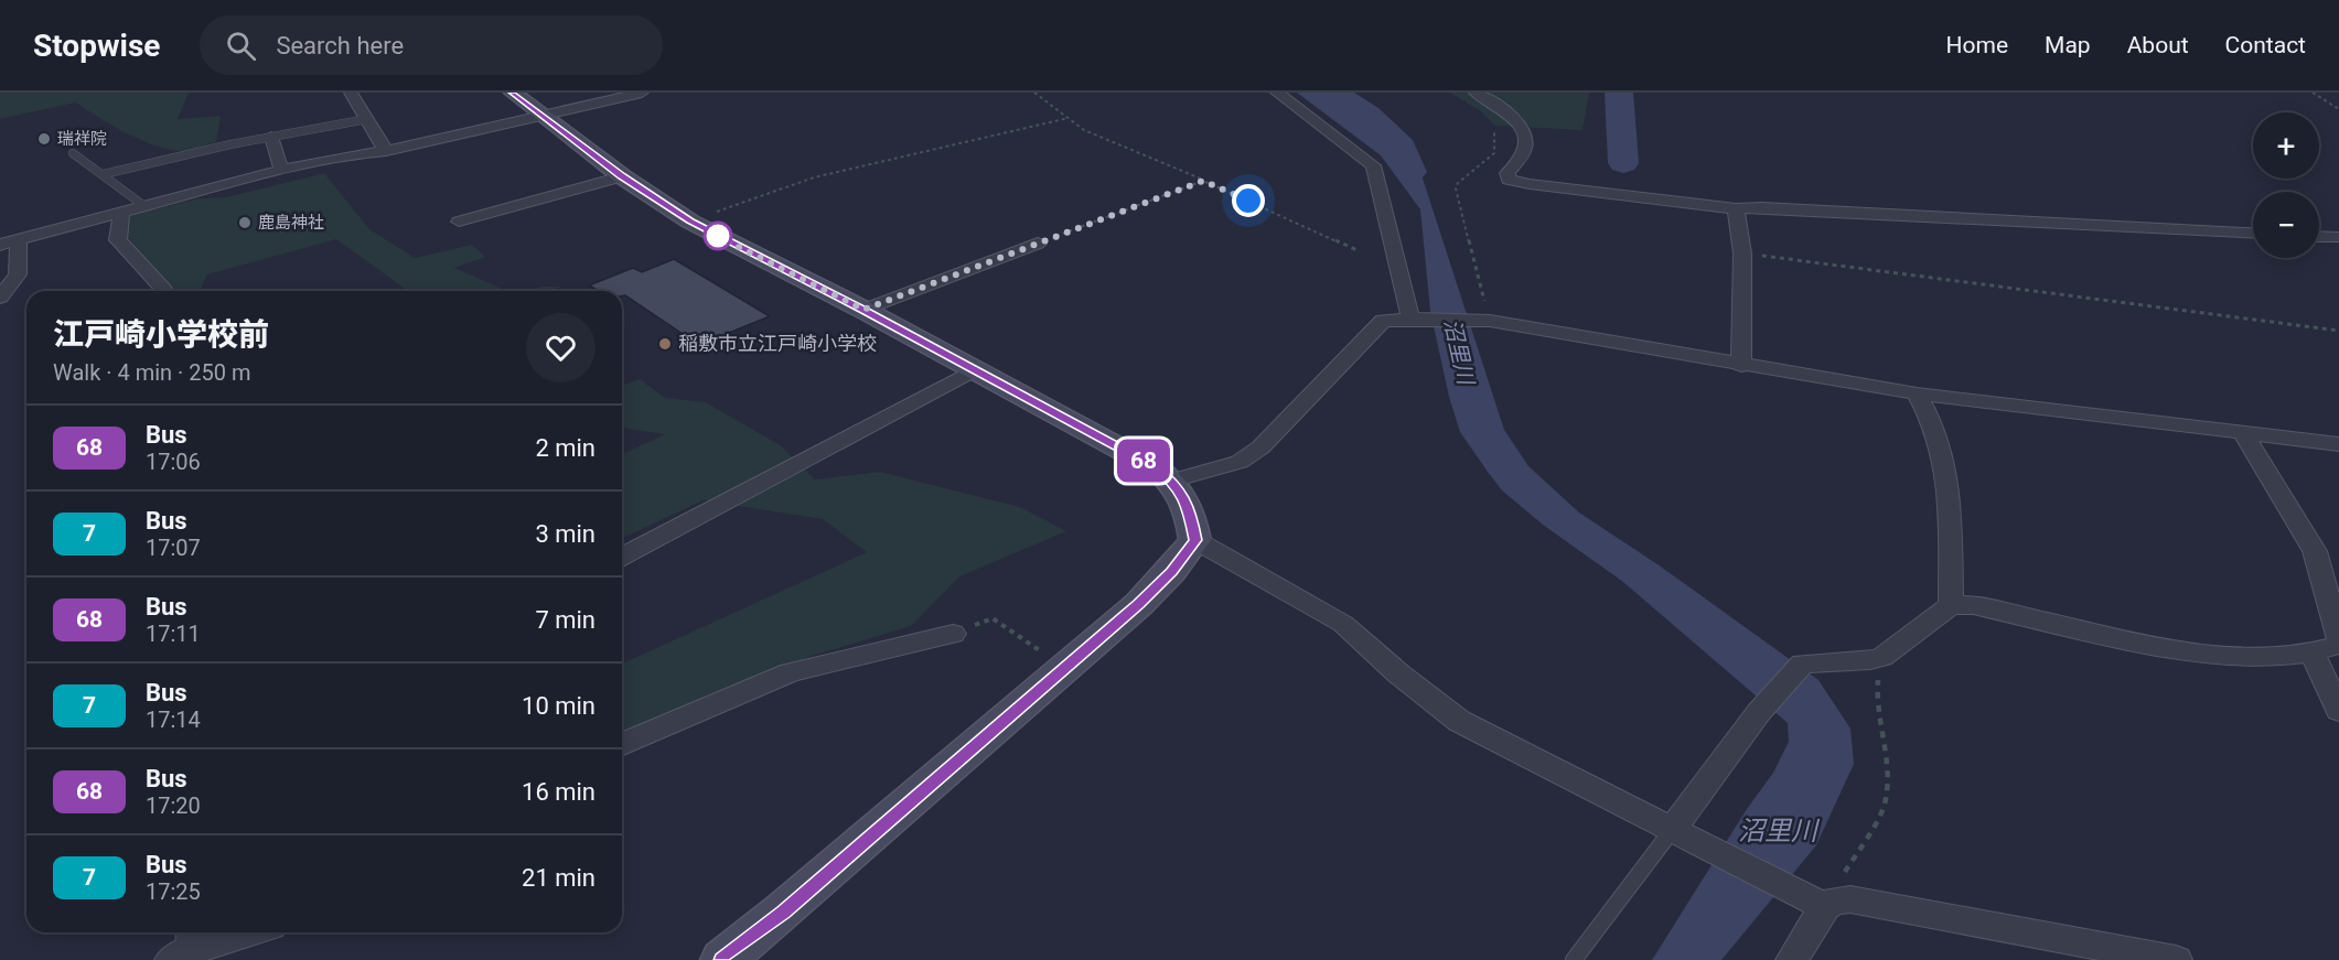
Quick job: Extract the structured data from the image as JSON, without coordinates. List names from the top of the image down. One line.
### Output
{"water":["沼里川"],"places":["瑞祥院","鹿島神社","稲敷市立江戸崎小学校"],"lines":["bus line 68"],"page":{"header":"Stopwise","search":"Search here","nav":["Home","Map","About","Contact"],"on_map":"68","map_buttons":["+","−"],"heading":["江戸崎小学校前","Walk · 4 min · 250 m"],"list":[{"mark":"68","name":"Bus","note":"17:06","value":"2 min"},{"mark":"7","name":"Bus","note":"17:07","value":"3 min"},{"mark":"68","name":"Bus","note":"17:11","value":"7 min"},{"mark":"7","name":"Bus","note":"17:14","value":"10 min"},{"mark":"68","name":"Bus","note":"17:20","value":"16 min"},{"mark":"7","name":"Bus","note":"17:25","value":"21 min"}]}}
